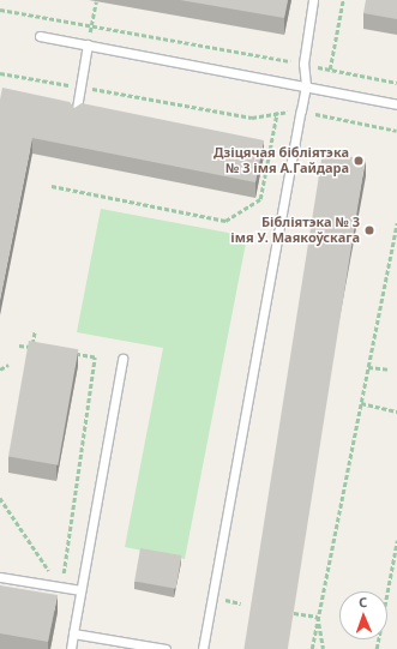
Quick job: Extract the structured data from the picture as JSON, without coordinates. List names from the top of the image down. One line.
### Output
{"places":["Дзіцячая бібліятэка № 3 імя А.Гайдара","Бібліятэка № 3 імя У. Маякоўскага"],"north":"top"}
